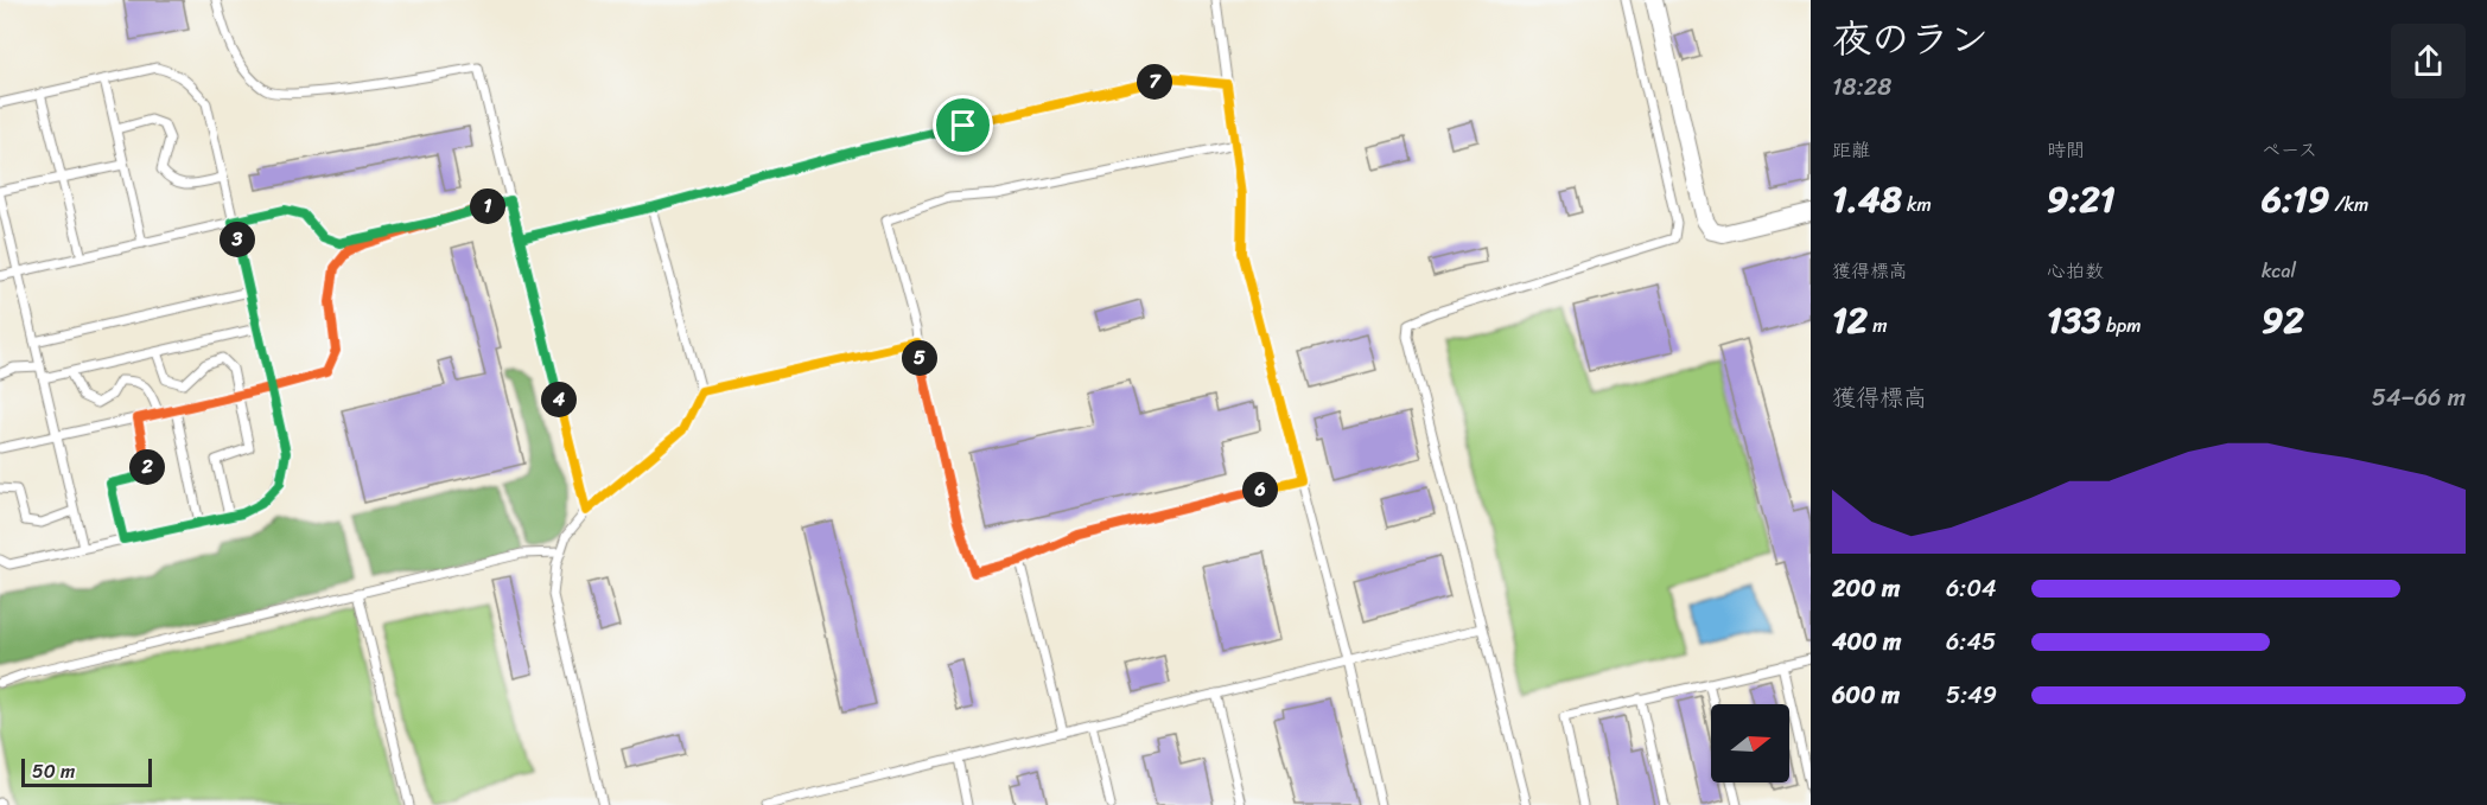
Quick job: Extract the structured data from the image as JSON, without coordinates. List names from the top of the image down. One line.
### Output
{"scale_bar":"50 m","north":"right","page":{"heading":["夜のラン","18:28"],"pins":["7","1","3","5","4","2","6"],"stats":[["距離","1.48 km"],["時間","9:21"],["ペース","6:19 /km"],["獲得標高","12 m"],["心拍数","133 bpm"],["kcal","92"]],"chart":["獲得標高","54–66 m"],"list":[{"name":"200 m","note":"6:04"},{"name":"400 m","note":"6:45"},{"name":"600 m","note":"5:49"}],"scale":"50 m"}}
